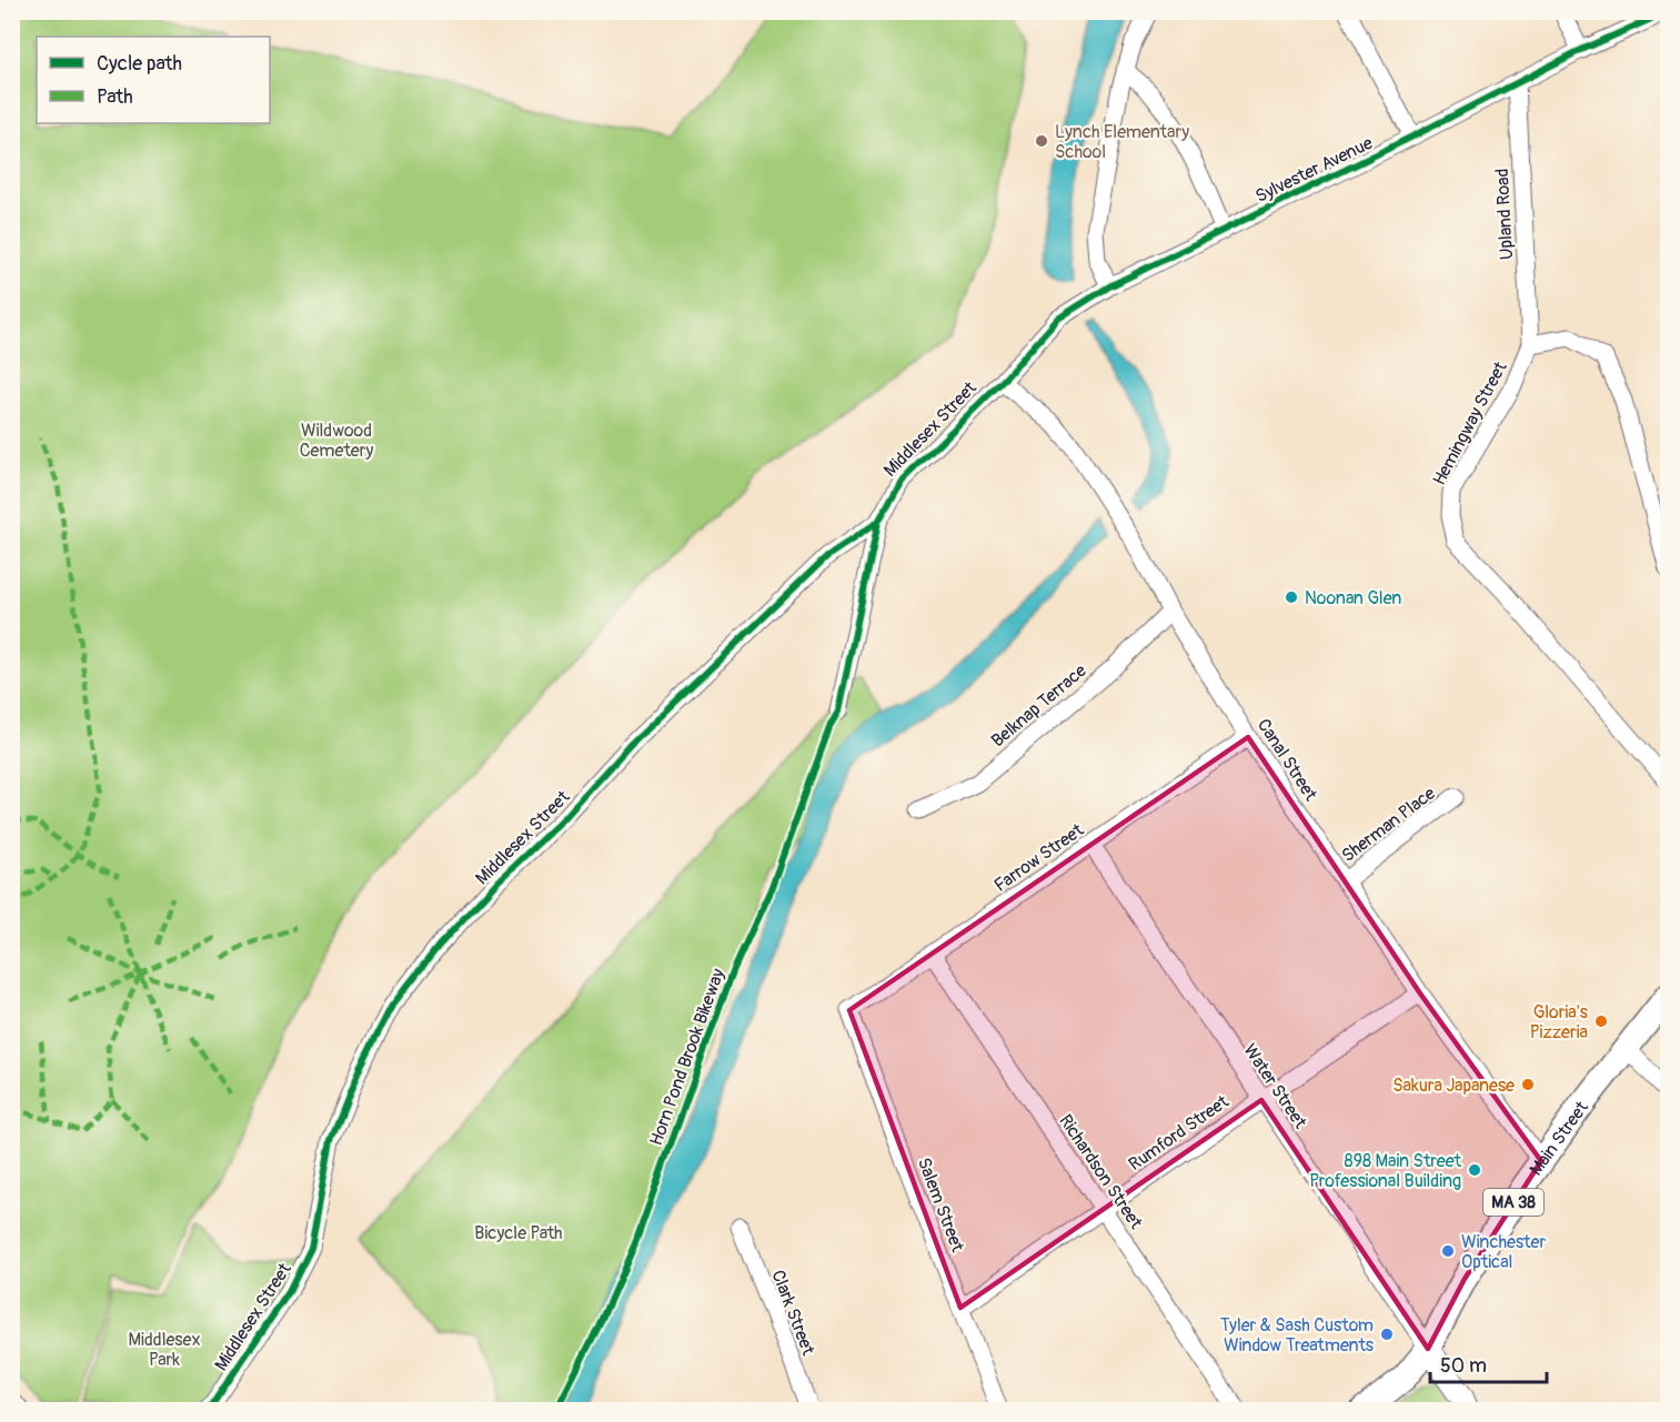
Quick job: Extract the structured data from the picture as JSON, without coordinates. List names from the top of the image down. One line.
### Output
{"streets":{"main road":["Main Street","MA 38"],"street":["Sylvester Avenue","Upland Road","Hemingway Street","Middlesex Street","Belknap Terrace","Canal Street","Sherman Place","Farrow Street","Water Street","Rumford Street","Richardson Street","Salem Street","Clark Street"],"cycle path":["Horn Pond Brook Bikeway"]},"crossings":[["Sylvester Avenue","Upland Road"],["Sylvester Avenue","Middlesex Street"],["Sylvester Avenue","Canal Street"],["Upland Road","Hemingway Street"],["Middlesex Street","Canal Street"],["Belknap Terrace","Canal Street"],["Canal Street","Sherman Place"],["Canal Street","Farrow Street"],["Canal Street","Rumford Street"],["Canal Street","Main Street"],["Farrow Street","Water Street"],["Farrow Street","Richardson Street"],["Farrow Street","Salem Street"],["Water Street","Rumford Street"],["Water Street","Main Street"],["Rumford Street","Richardson Street"],["Rumford Street","Salem Street"]],"parks":["Wildwood Cemetery","Bicycle Path","Middlesex Park"],"places":["Lynch Elementary School","Noonan Glen","Gloria's Pizzeria","Sakura Japanese","898 Main Street Professional Building","Winchester Optical","Tyler & Sash Custom Window Treatments"],"legend":["Cycle path","Path"],"scale_bar":"50 m"}
